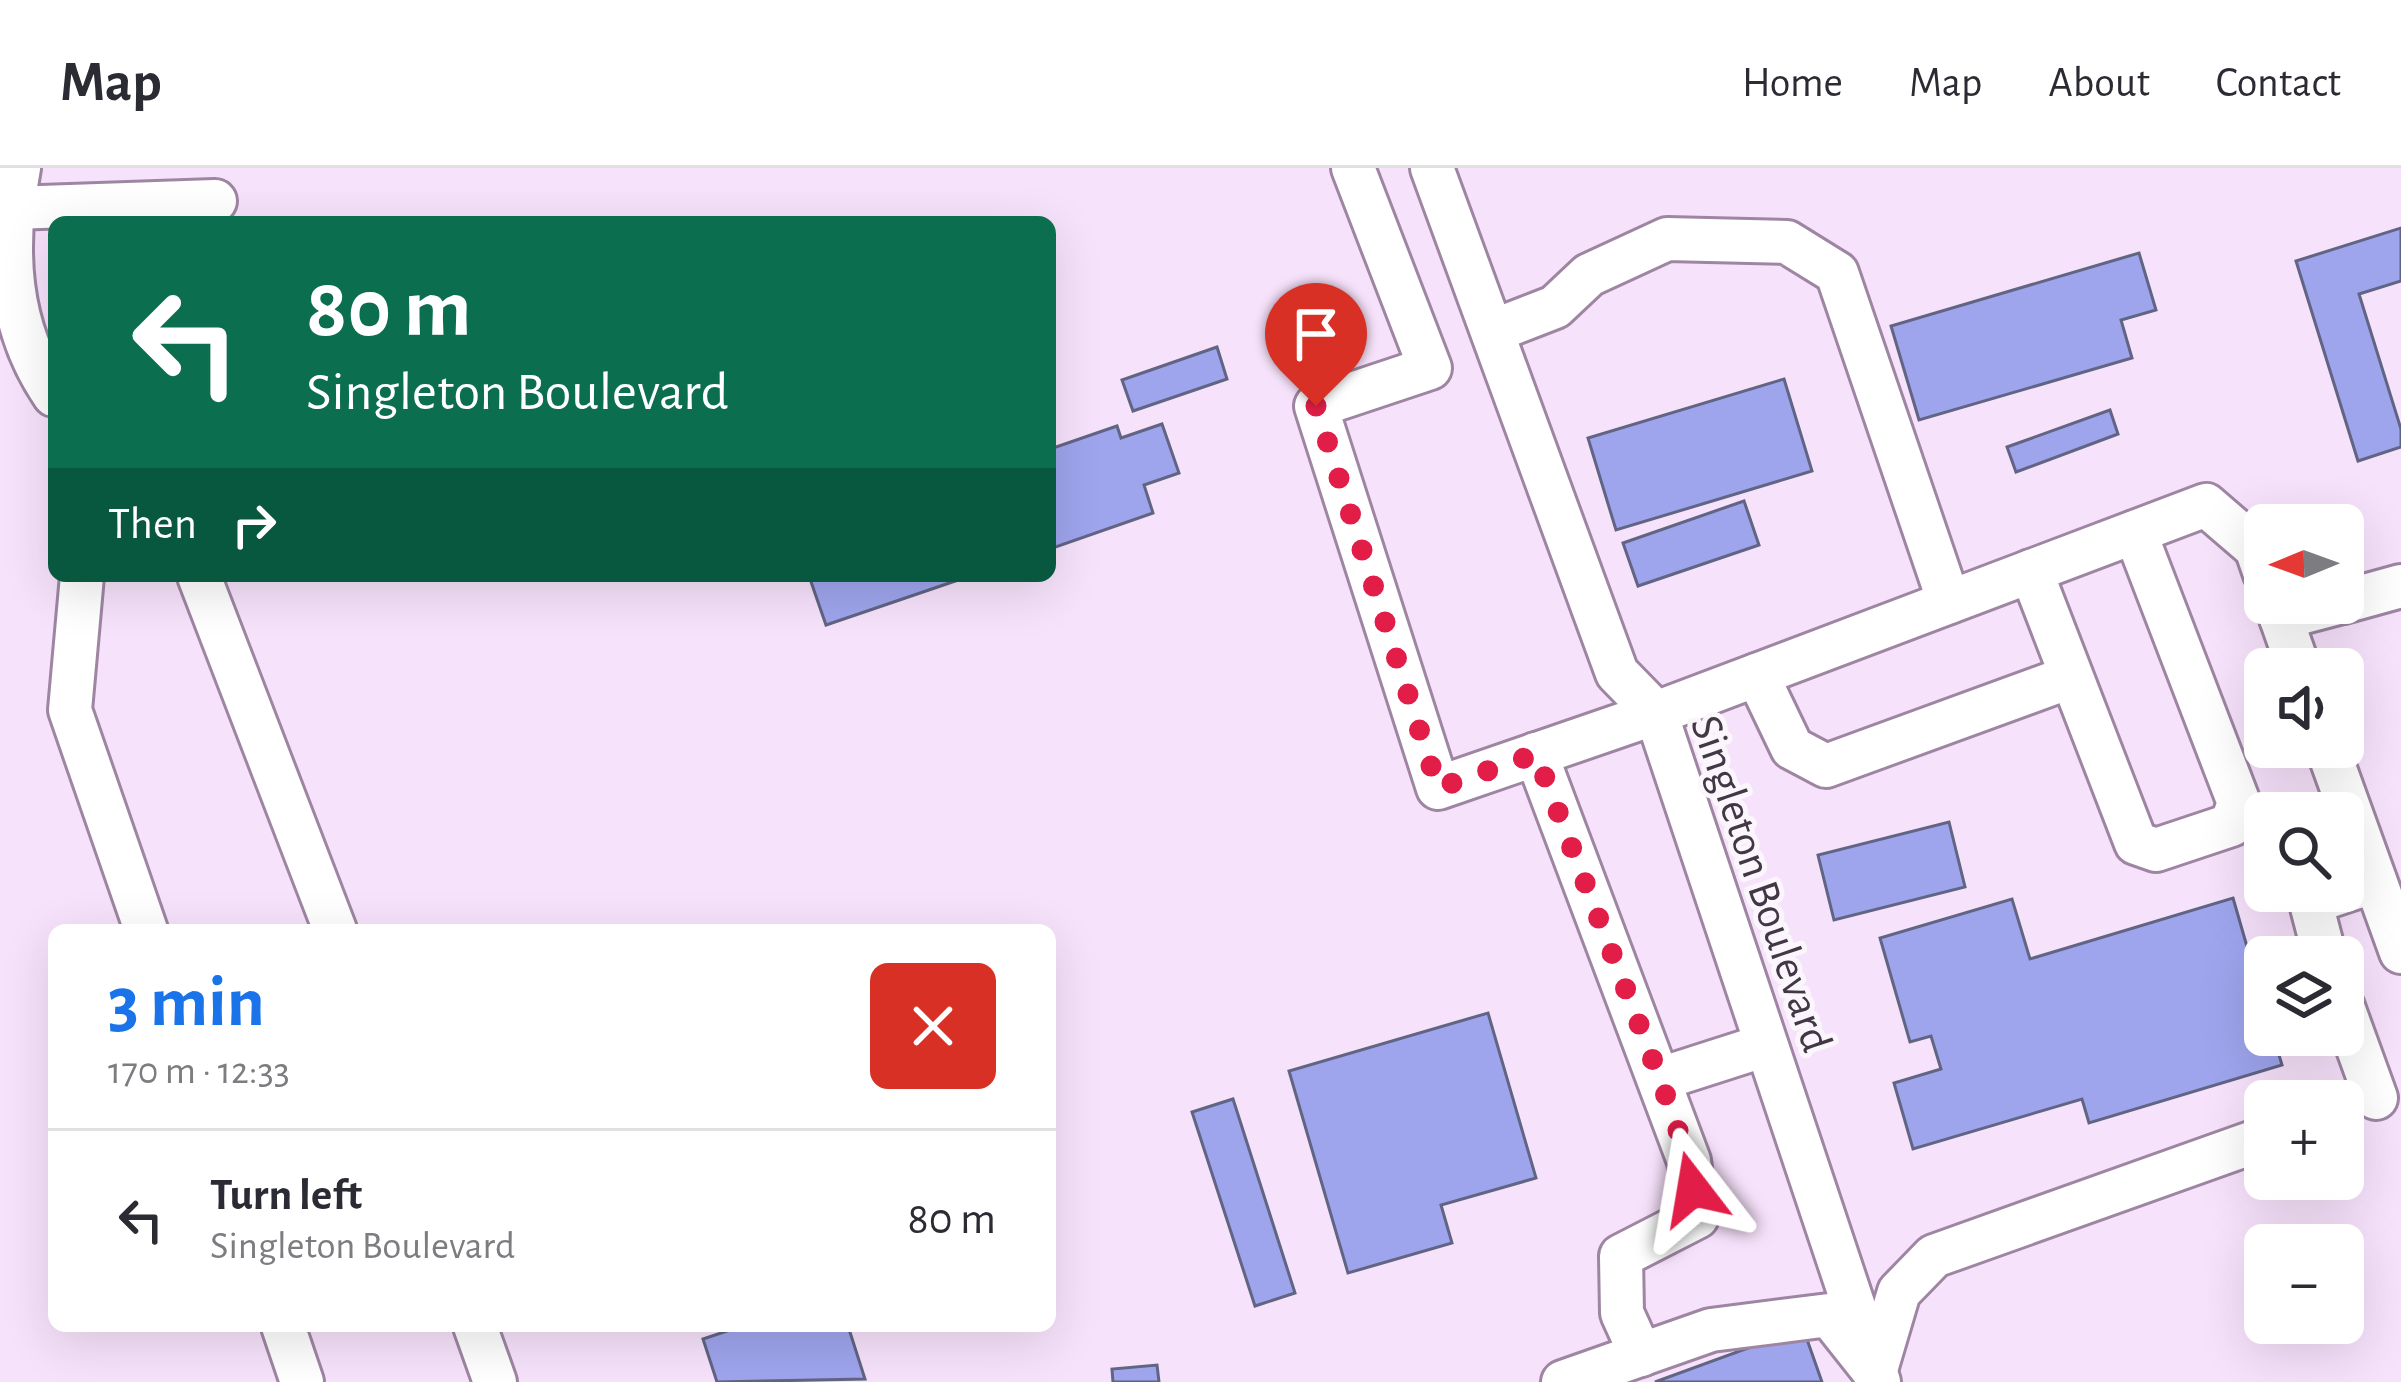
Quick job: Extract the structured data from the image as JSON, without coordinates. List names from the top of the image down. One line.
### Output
{"streets":{"lane":["Singleton Boulevard"]},"north":"left","page":{"header":"Map","nav":["Home","Map","About","Contact"],"turn":["80 m","Singleton Boulevard"],"then":"Then","map_buttons":["+","−"],"heading":["3 min","170 m · 12:33"],"list":[{"name":"Turn left","note":"Singleton Boulevard","value":"80 m"}]}}
